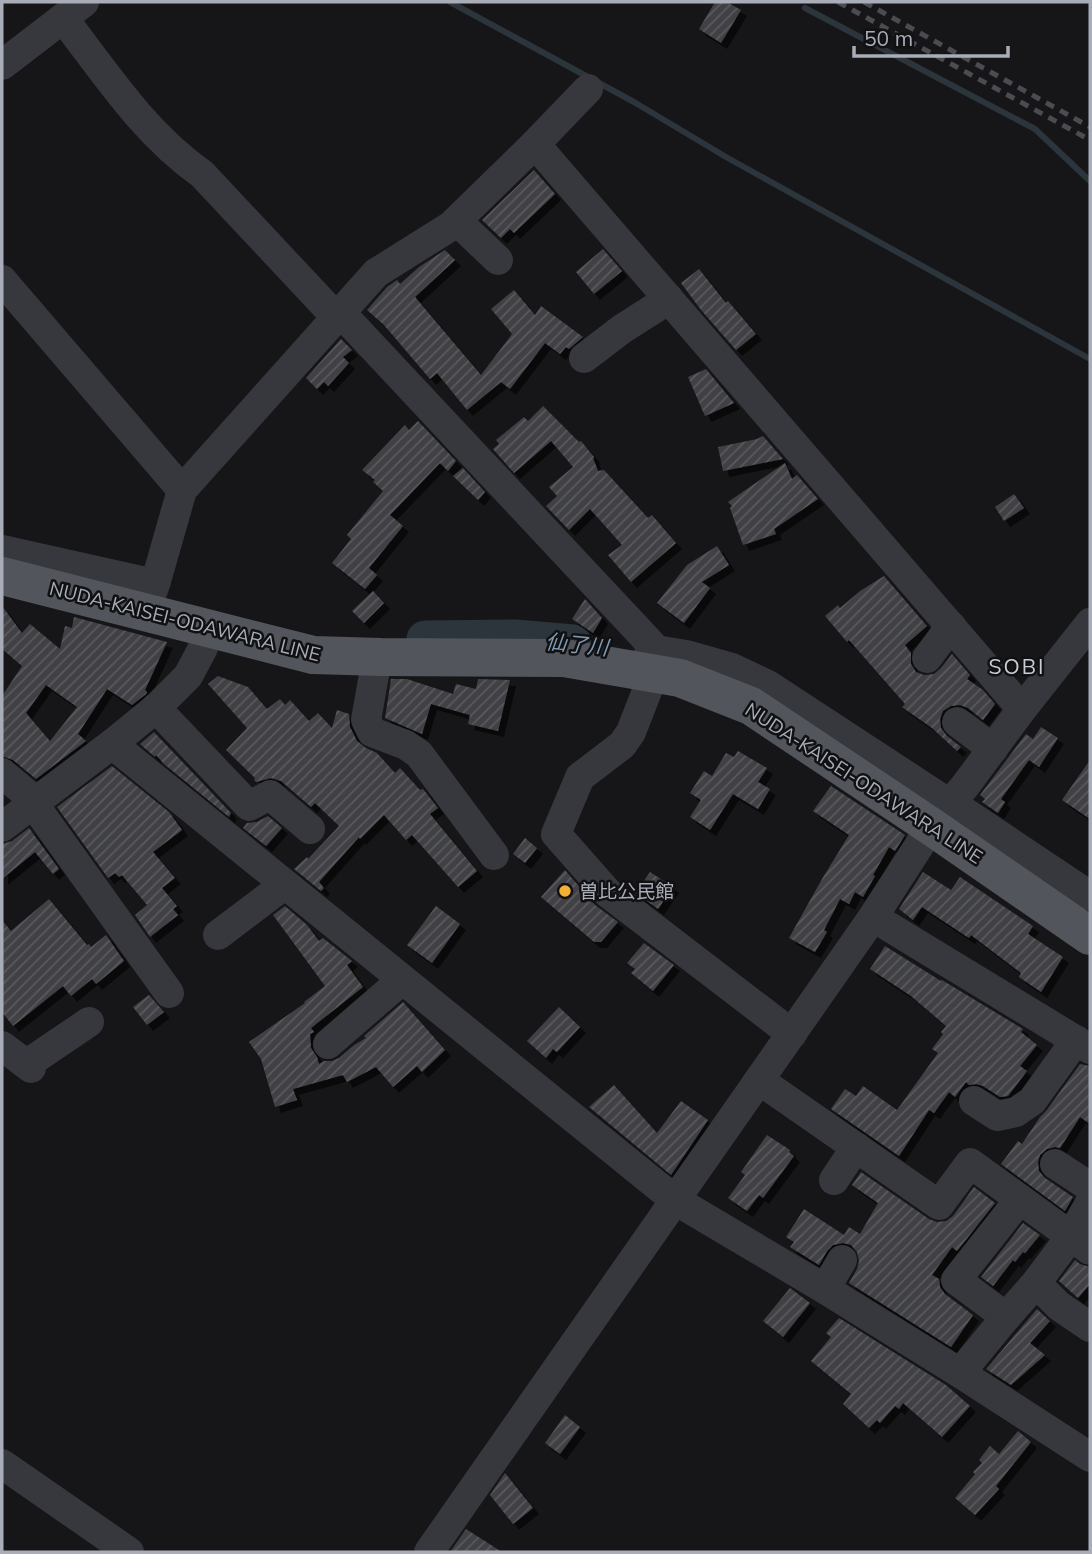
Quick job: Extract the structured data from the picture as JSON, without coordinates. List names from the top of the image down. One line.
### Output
{"streets":{"main road":["NUDA-KAISEI-ODAWARA LINE"]},"districts":["SOBI"],"water":["仙了川"],"places":["曽比公民館"],"scale_bar":"50 m"}
